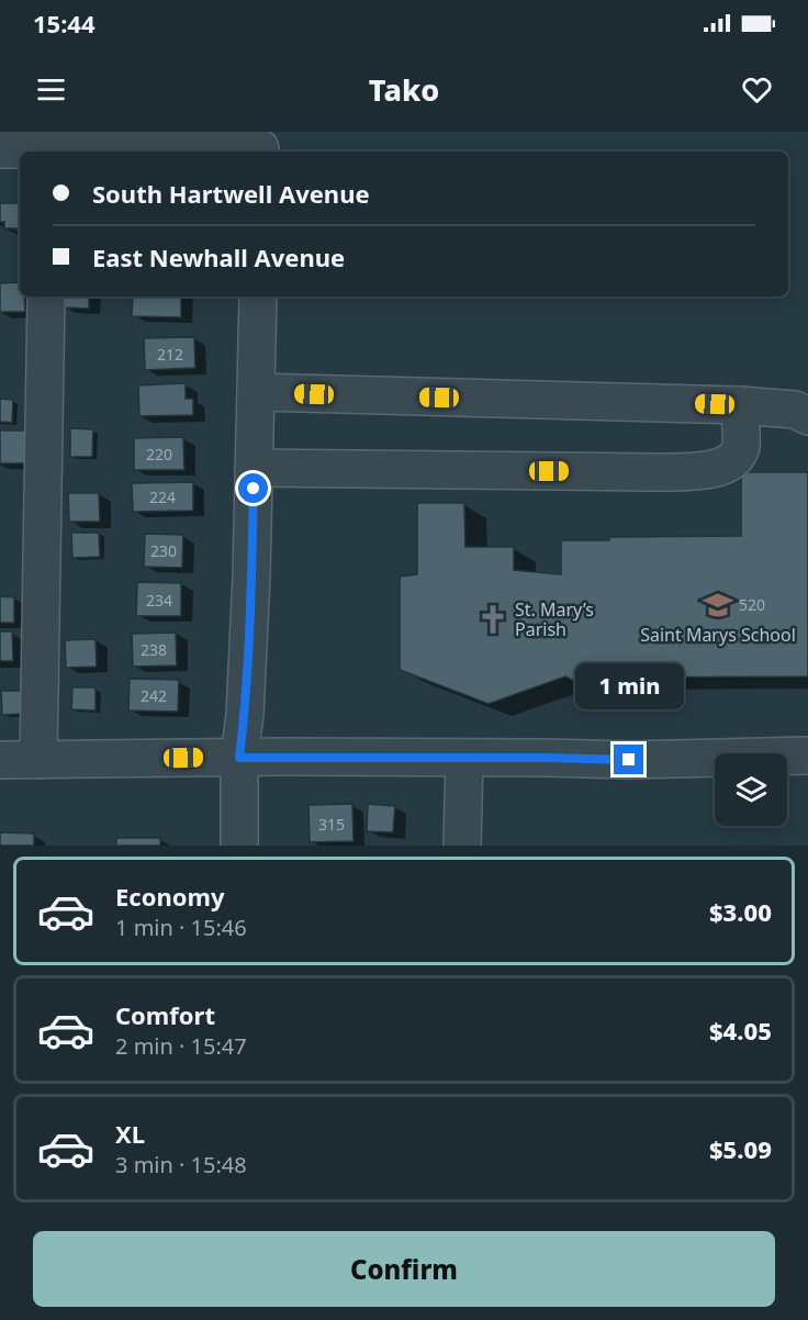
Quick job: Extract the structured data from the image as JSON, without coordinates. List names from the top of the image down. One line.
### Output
{"places":{"school or university":["Saint Marys School"],"church":["St. Mary’s Parish"]},"house_numbers":["212","220","224","230","234","520","238","242","315"],"page":{"status":"15:44","header":"Tako","banner":["South Hartwell Avenue","East Newhall Avenue"],"bubble":"1 min","list":[{"name":"Economy","note":"1 min · 15:46","value":"$3.00"},{"name":"Comfort","note":"2 min · 15:47","value":"$4.05"},{"name":"XL","note":"3 min · 15:48","value":"$5.09"}],"buttons":"Confirm"}}
